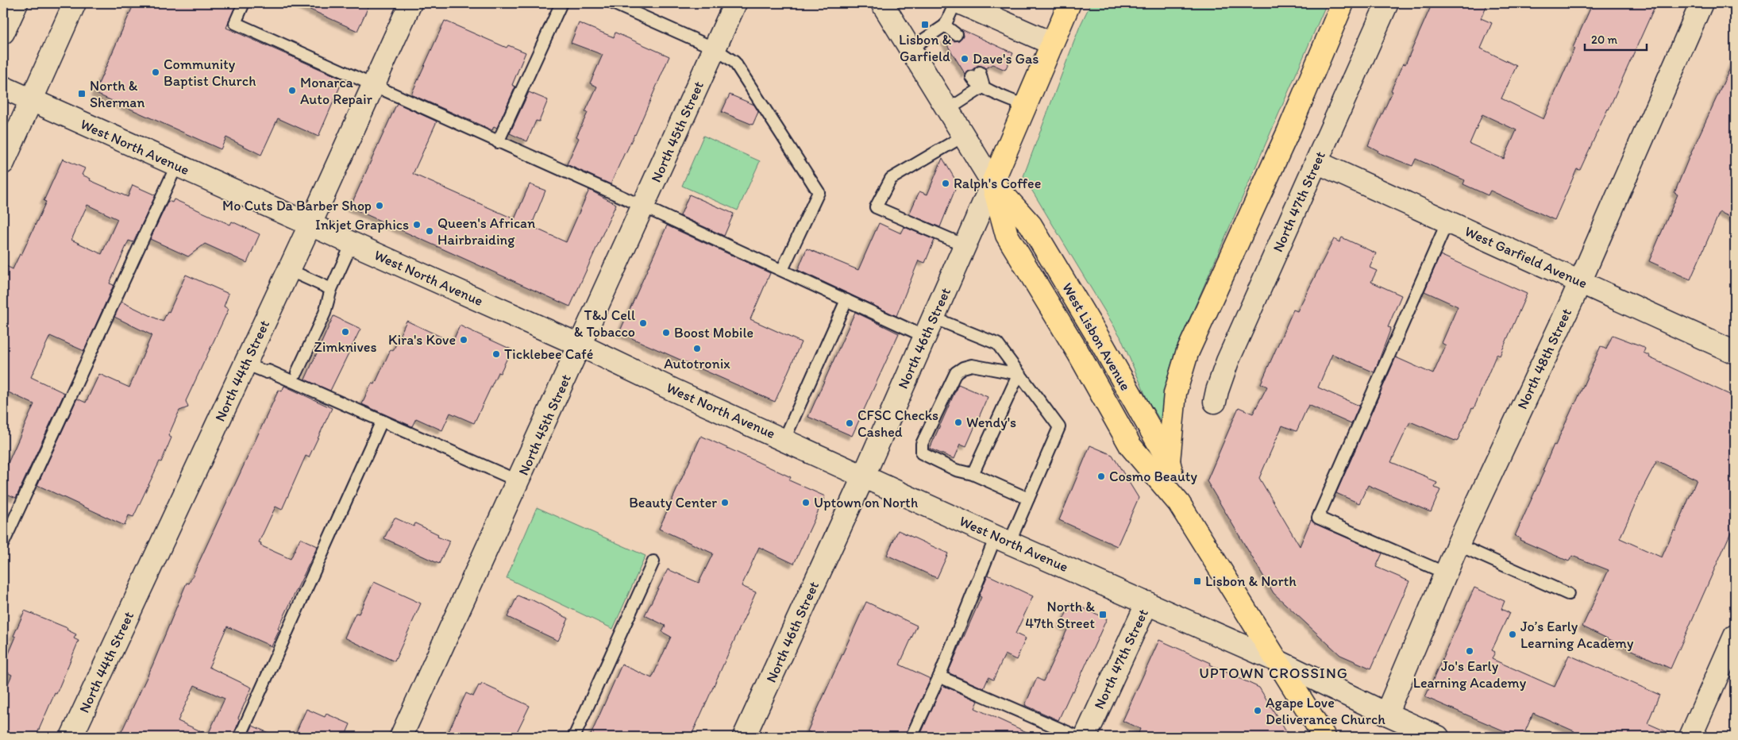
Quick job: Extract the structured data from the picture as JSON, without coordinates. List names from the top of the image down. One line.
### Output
{"streets":{"main road":["West Lisbon Avenue","North 46th Street"],"street":["North 45th Street","West North Avenue","North 47th Street","West Garfield Avenue","North 48th Street","North 44th Street"]},"crossings":[["North 45th Street","West North Avenue"],["West North Avenue","North 47th Street"],["West North Avenue","West Lisbon Avenue"],["West North Avenue","North 46th Street"],["West North Avenue","North 48th Street"],["West North Avenue","North 44th Street"],["North 47th Street","West Garfield Avenue"],["West Garfield Avenue","North 48th Street"],["West Lisbon Avenue","North 46th Street"]],"districts":["UPTOWN CROSSING"],"places":{"transit":["Lisbon & Garfield","North & Sherman","Lisbon & North","North & 47th Street"],"other":["Dave's Gas","Community Baptist Church","Monarca Auto Repair","Ralph's Coffee","Mo Cuts Da Barber Shop","Inkjet Graphics","Queen's African Hairbraiding","T&J Cell & Tobacco","Zimknives","Boost Mobile","Kira's Kove","Autotronix","Ticklebee Café","Wendy's","CFSC Checks Cashed","Cosmo Beauty","Beauty Center","Uptown on North","Jo’s Early Learning Academy","Jo's Early Learning Academy","Agape Love Deliverance Church"]},"scale_bar":"20 m"}
